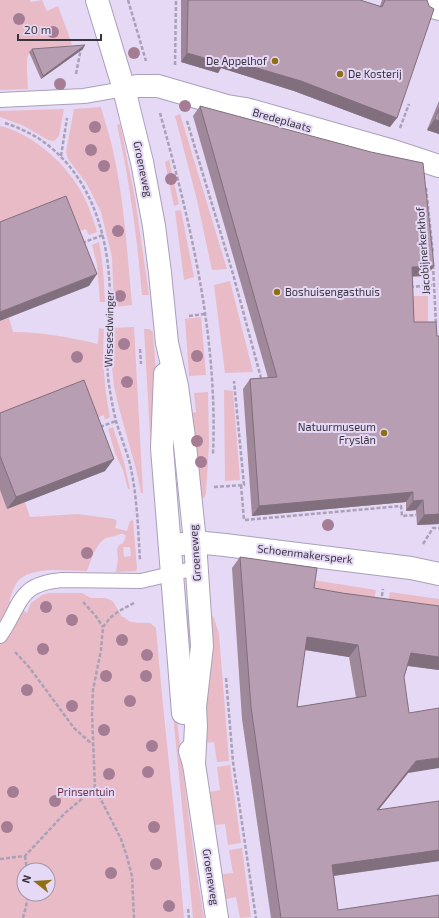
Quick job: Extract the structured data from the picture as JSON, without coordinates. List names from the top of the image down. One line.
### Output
{"streets":{"main road":["Bredeplaats","Groeneweg","Schoenmakersperk"],"path":["Jacobijnerkerkhof","Wissesdwinger"]},"crossings":[["Bredeplaats","Groeneweg"],["Bredeplaats","Jacobijnerkerkhof"],["Groeneweg","Schoenmakersperk"]],"parks":["Prinsentuin"],"places":["De Appelhof","De Kosterij","Boshuisengasthuis","Natuurmuseum Fryslân"],"scale_bar":"20 m","north":"left"}
